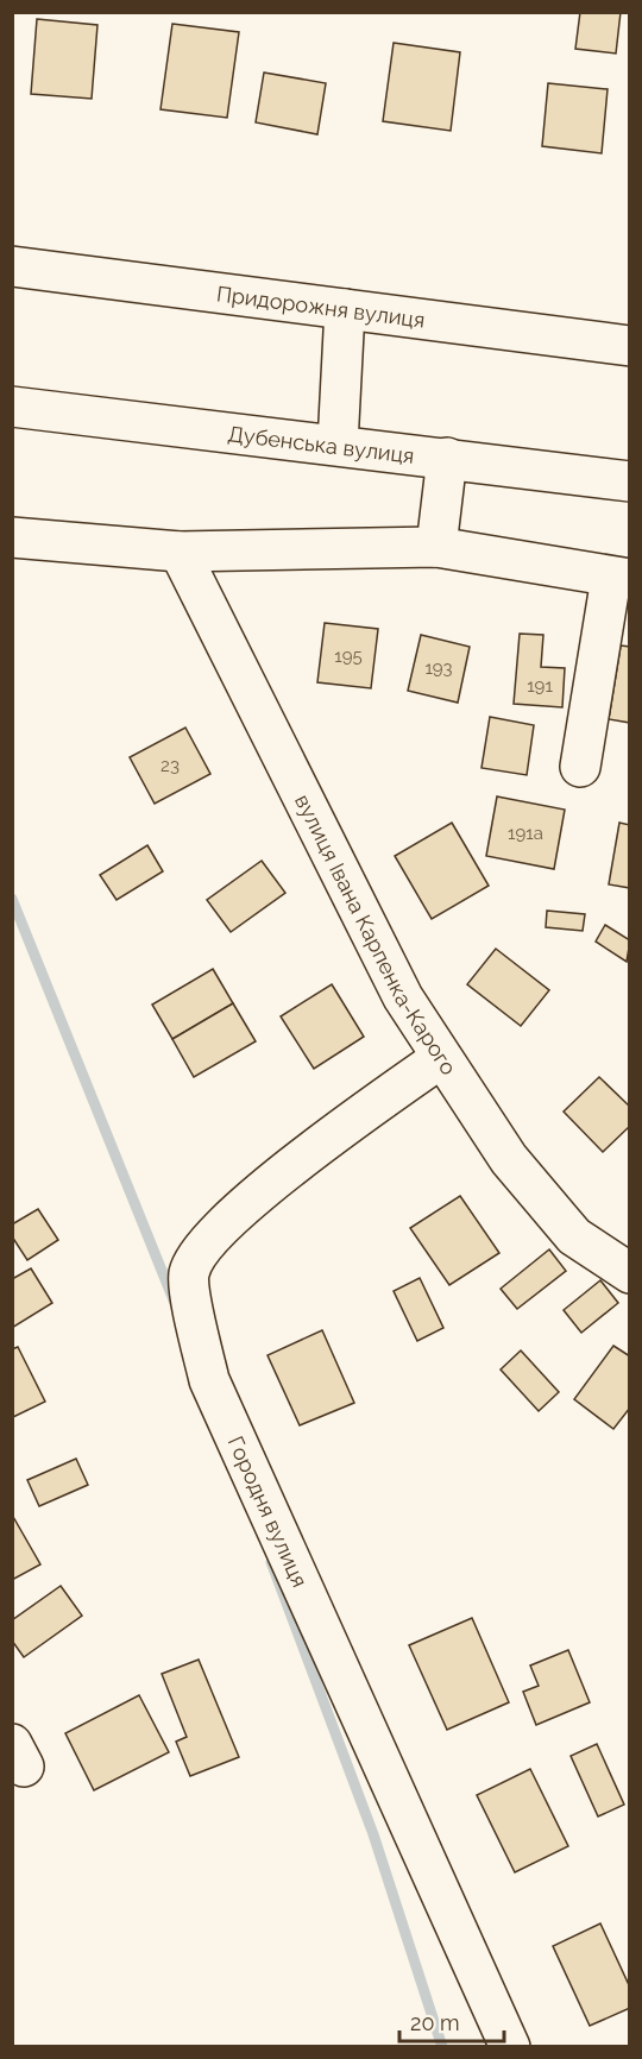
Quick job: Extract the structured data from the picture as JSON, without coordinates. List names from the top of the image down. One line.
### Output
{"streets":{"street":["Придорожня вулиця","Дубенська вулиця","вулиця Івана Карпенка-Карого","Городня вулиця"]},"crossings":[["вулиця Івана Карпенка-Карого","Городня вулиця"]],"house_numbers":["195","193","191","23","191а"],"scale_bar":"20 m"}
